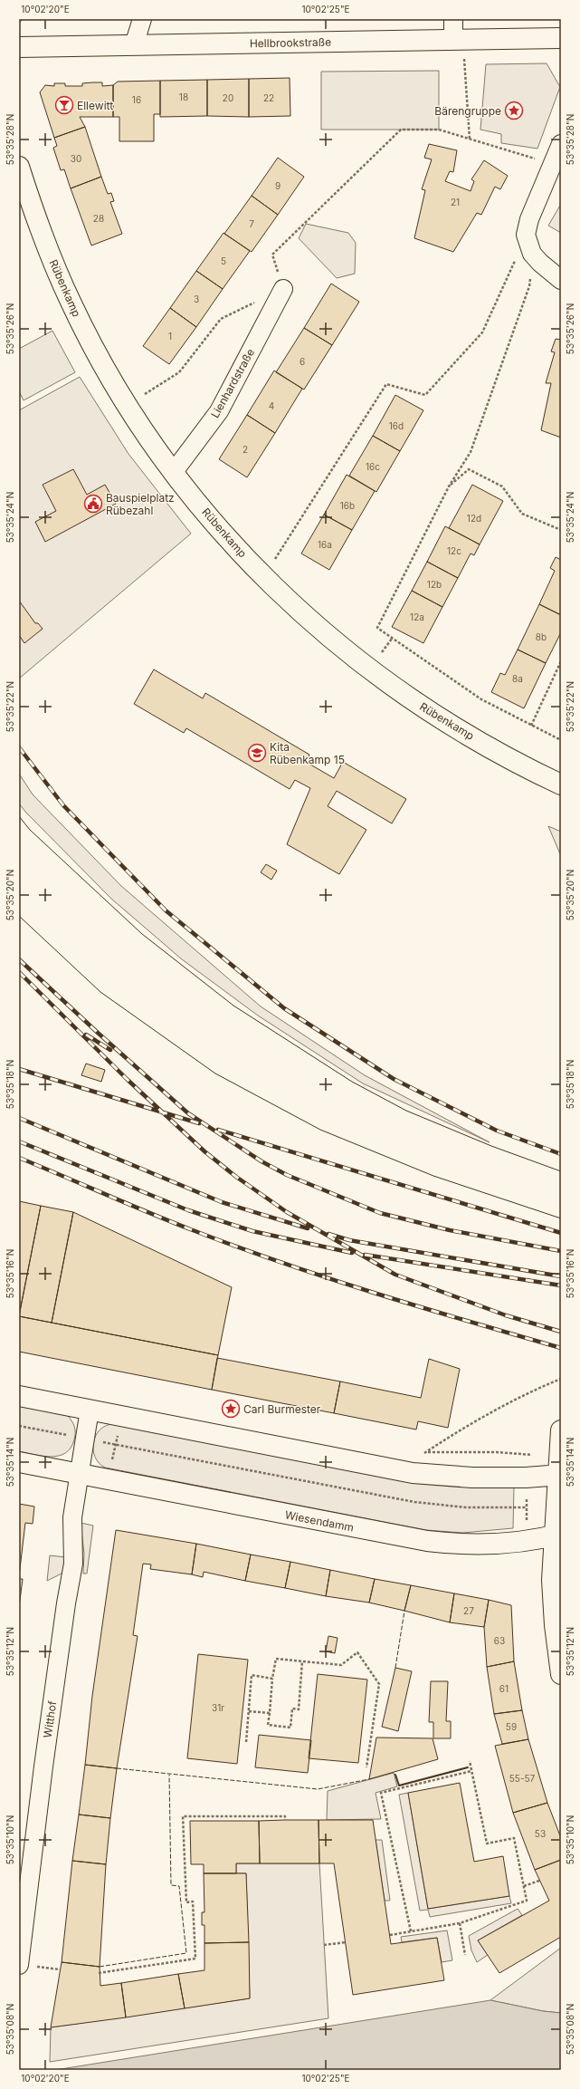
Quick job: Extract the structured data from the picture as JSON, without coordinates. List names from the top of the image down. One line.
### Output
{"streets":{"street":["Hellbrookstraße","Rübenkamp","Lienhardstraße","Wiesendamm","Witthof"]},"crossings":[["Rübenkamp","Lienhardstraße"],["Wiesendamm","Witthof"]],"places":{"bar":["Ellewitt"],"place":["Bärengruppe","Carl Burmester"],"public building":["Bauspielplatz Rübezahl"],"school or university":["Kita Rübenkamp 15"]},"house_numbers":["18","20","22","16","30","9","21","28","7","5","3","1","6","4","16d","2","16c","16b","12d","16a","12c","12b","12a","8b","8a","27","63","61","31r","59","55-57","53"],"coordinates":["10°02'20\"E","10°02'25\"E","53°35'28\"N","53°35'26\"N","53°35'24\"N","53°35'22\"N","53°35'20\"N","53°35'18\"N","53°35'16\"N","53°35'14\"N","53°35'12\"N","53°35'10\"N","53°35'08\"N"]}
